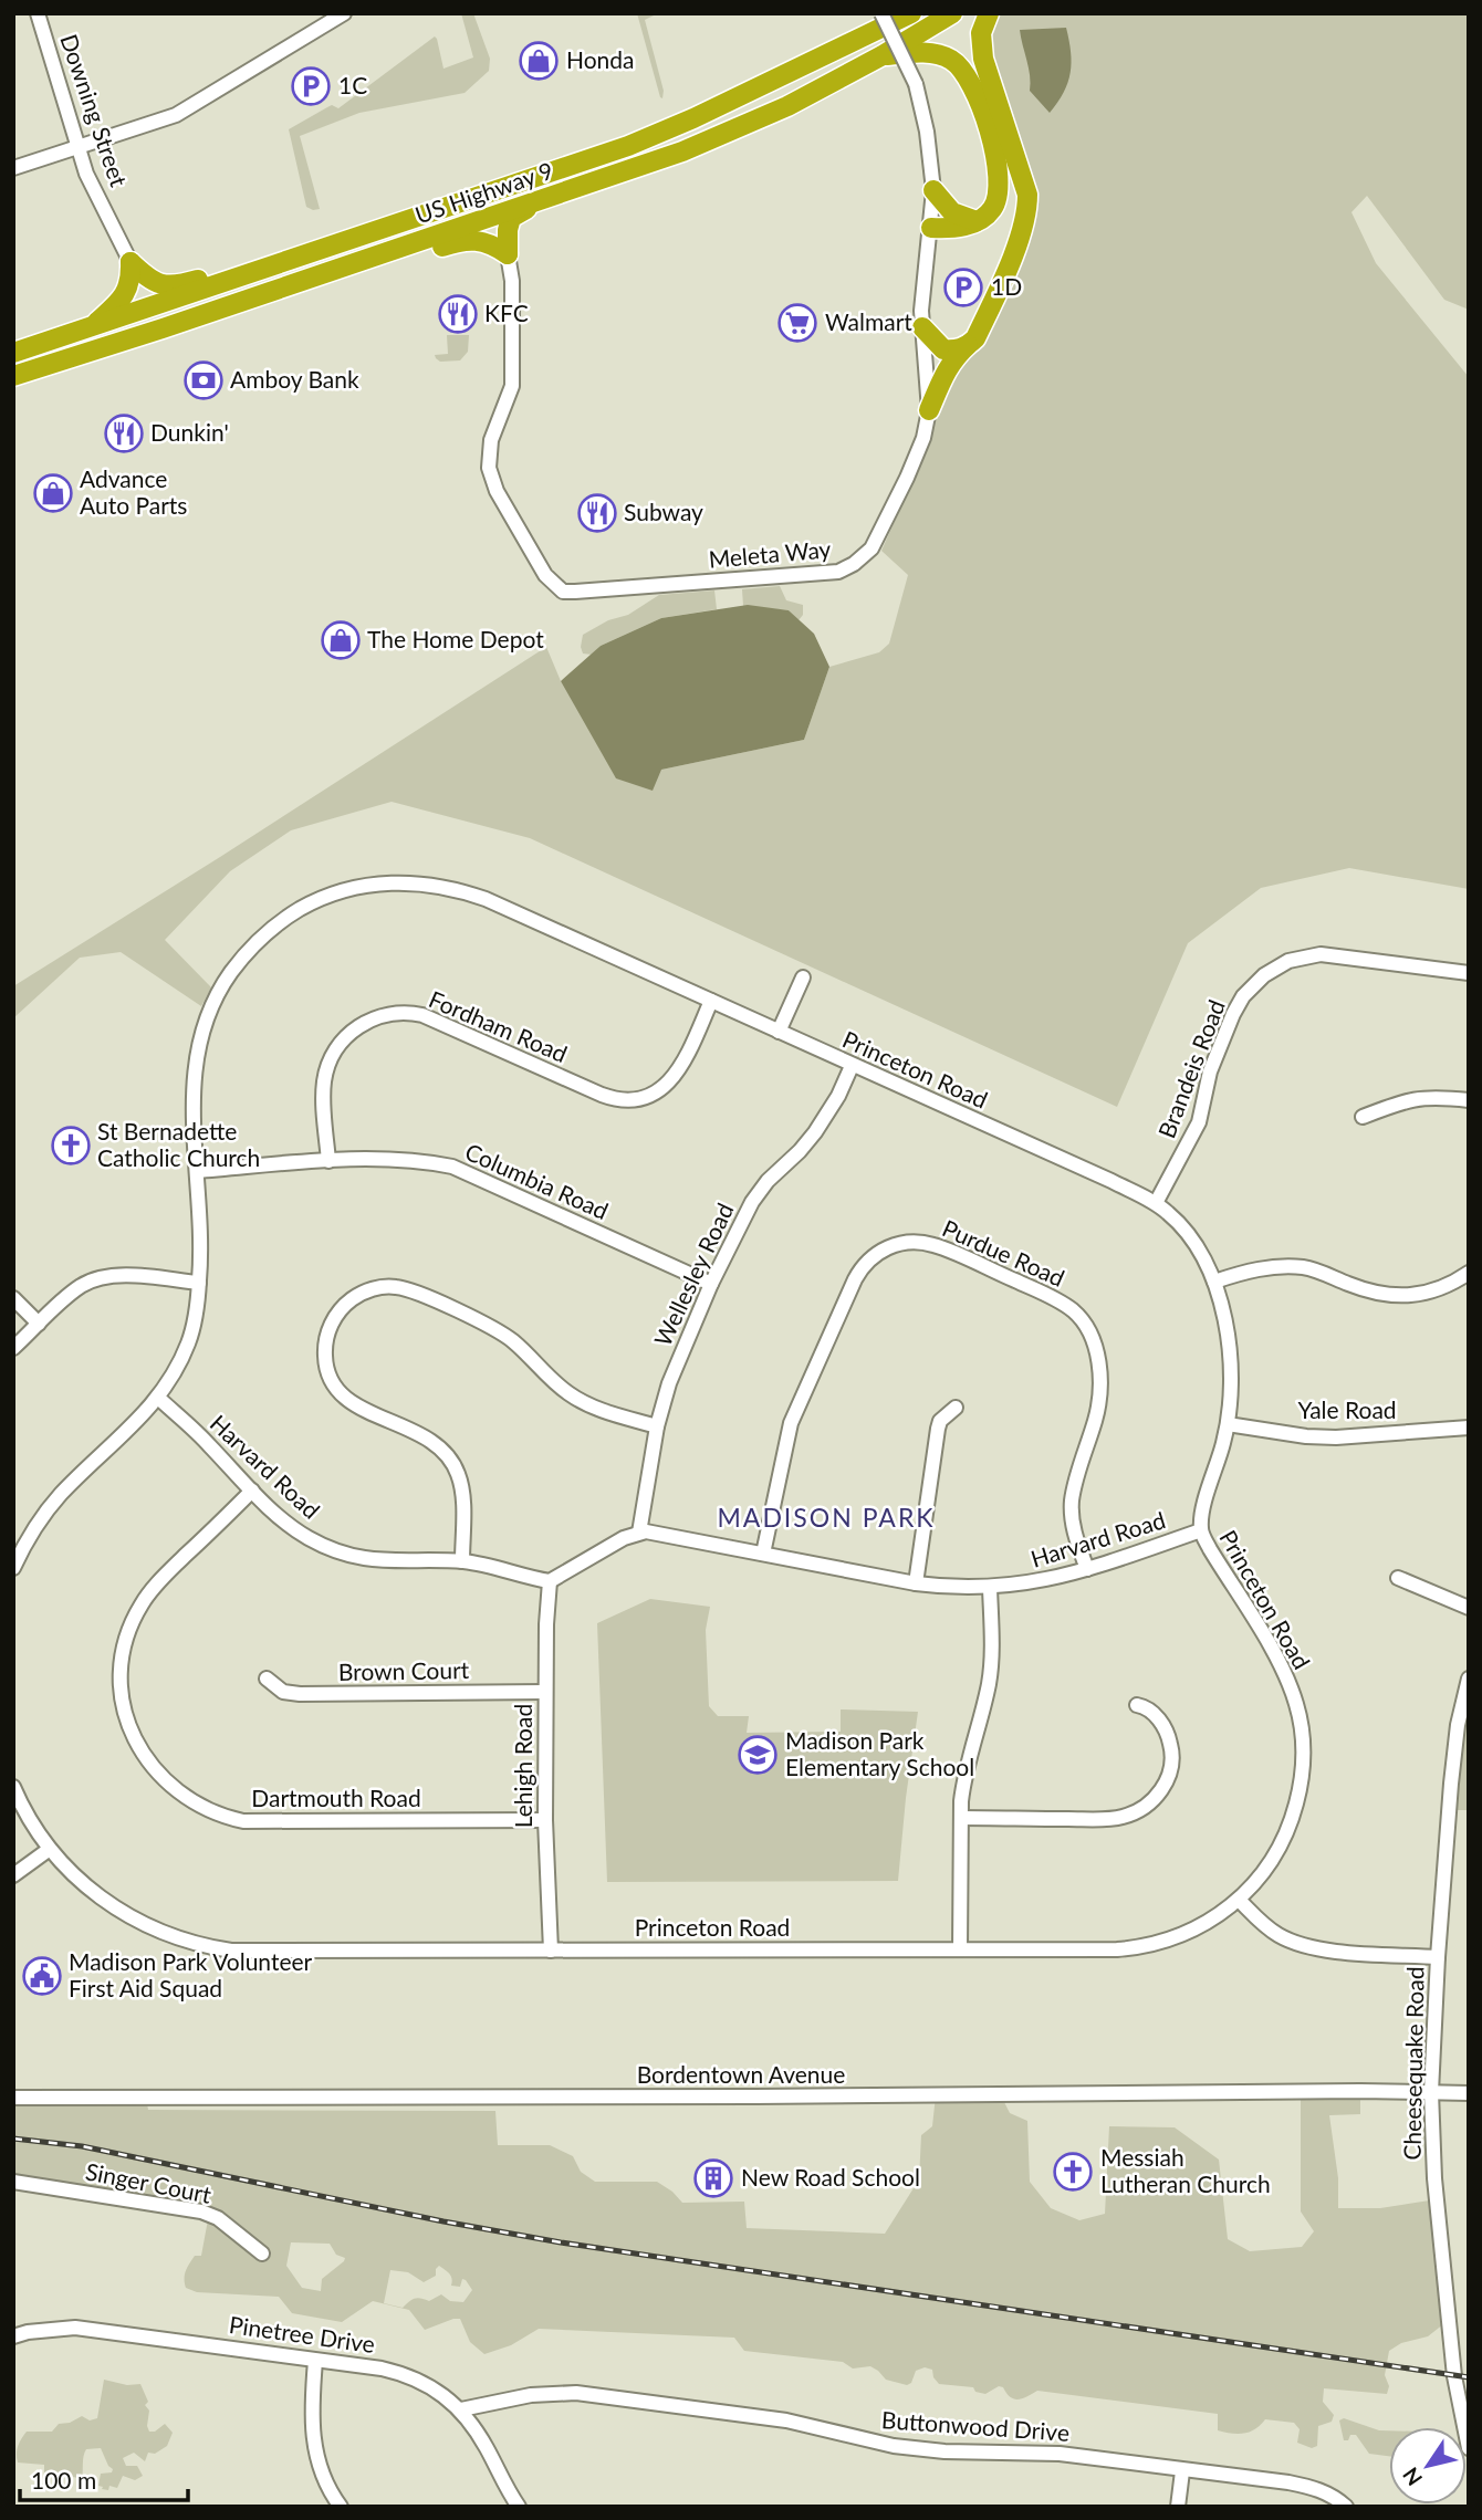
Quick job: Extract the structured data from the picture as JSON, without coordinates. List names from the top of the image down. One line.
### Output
{"streets":{"highway":["US Highway 9"],"street":["Downing Street","Meleta Way","Fordham Road","Brandeis Road","Princeton Road","Columbia Road","Purdue Road","Wellesley Road","Yale Road","Harvard Road","Brown Court","Lehigh Road","Dartmouth Road","Cheesequake Road","Bordentown Avenue","Singer Court","Pinetree Drive","Buttonwood Drive"]},"crossings":[["Fordham Road","Princeton Road"],["Fordham Road","Columbia Road"],["Brandeis Road","Princeton Road"],["Princeton Road","Columbia Road"],["Princeton Road","Wellesley Road"],["Princeton Road","Yale Road"],["Princeton Road","Harvard Road"],["Princeton Road","Lehigh Road"],["Columbia Road","Wellesley Road"],["Purdue Road","Harvard Road"],["Wellesley Road","Harvard Road"],["Harvard Road","Lehigh Road"],["Harvard Road","Dartmouth Road"],["Brown Court","Lehigh Road"],["Lehigh Road","Dartmouth Road"],["Cheesequake Road","Bordentown Avenue"],["Pinetree Drive","Buttonwood Drive"]],"districts":["MADISON PARK"],"places":{"shop":["Honda","Advance Auto Parts","The Home Depot"],"parking":["1C","1D"],"restaurant":["KFC","Dunkin'","Subway"],"supermarket":["Walmart"],"bank":["Amboy Bank"],"church":["St Bernadette Catholic Church","Messiah Lutheran Church"],"school or university":["Madison Park Elementary School"],"public building":["Madison Park Volunteer First Aid Squad"],"building":["New Road School"]},"scale_bar":"100 m","north":"bottom left"}
